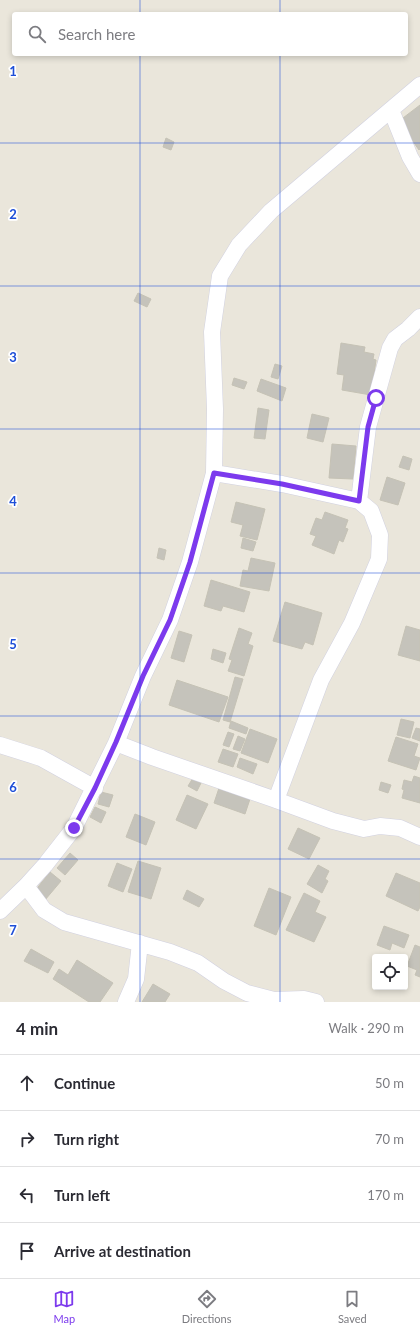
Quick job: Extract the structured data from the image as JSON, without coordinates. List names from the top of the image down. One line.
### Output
{"page":{"search":"Search here","heading":["4 min","Walk · 290 m"],"list":[["Continue","50 m"],["Turn right","70 m"],["Turn left","170 m"],"Arrive at destination"],"nav":["Map","Directions","Saved"]},"grid":{"rows":["1","2","3","4","5","6","7"]}}
